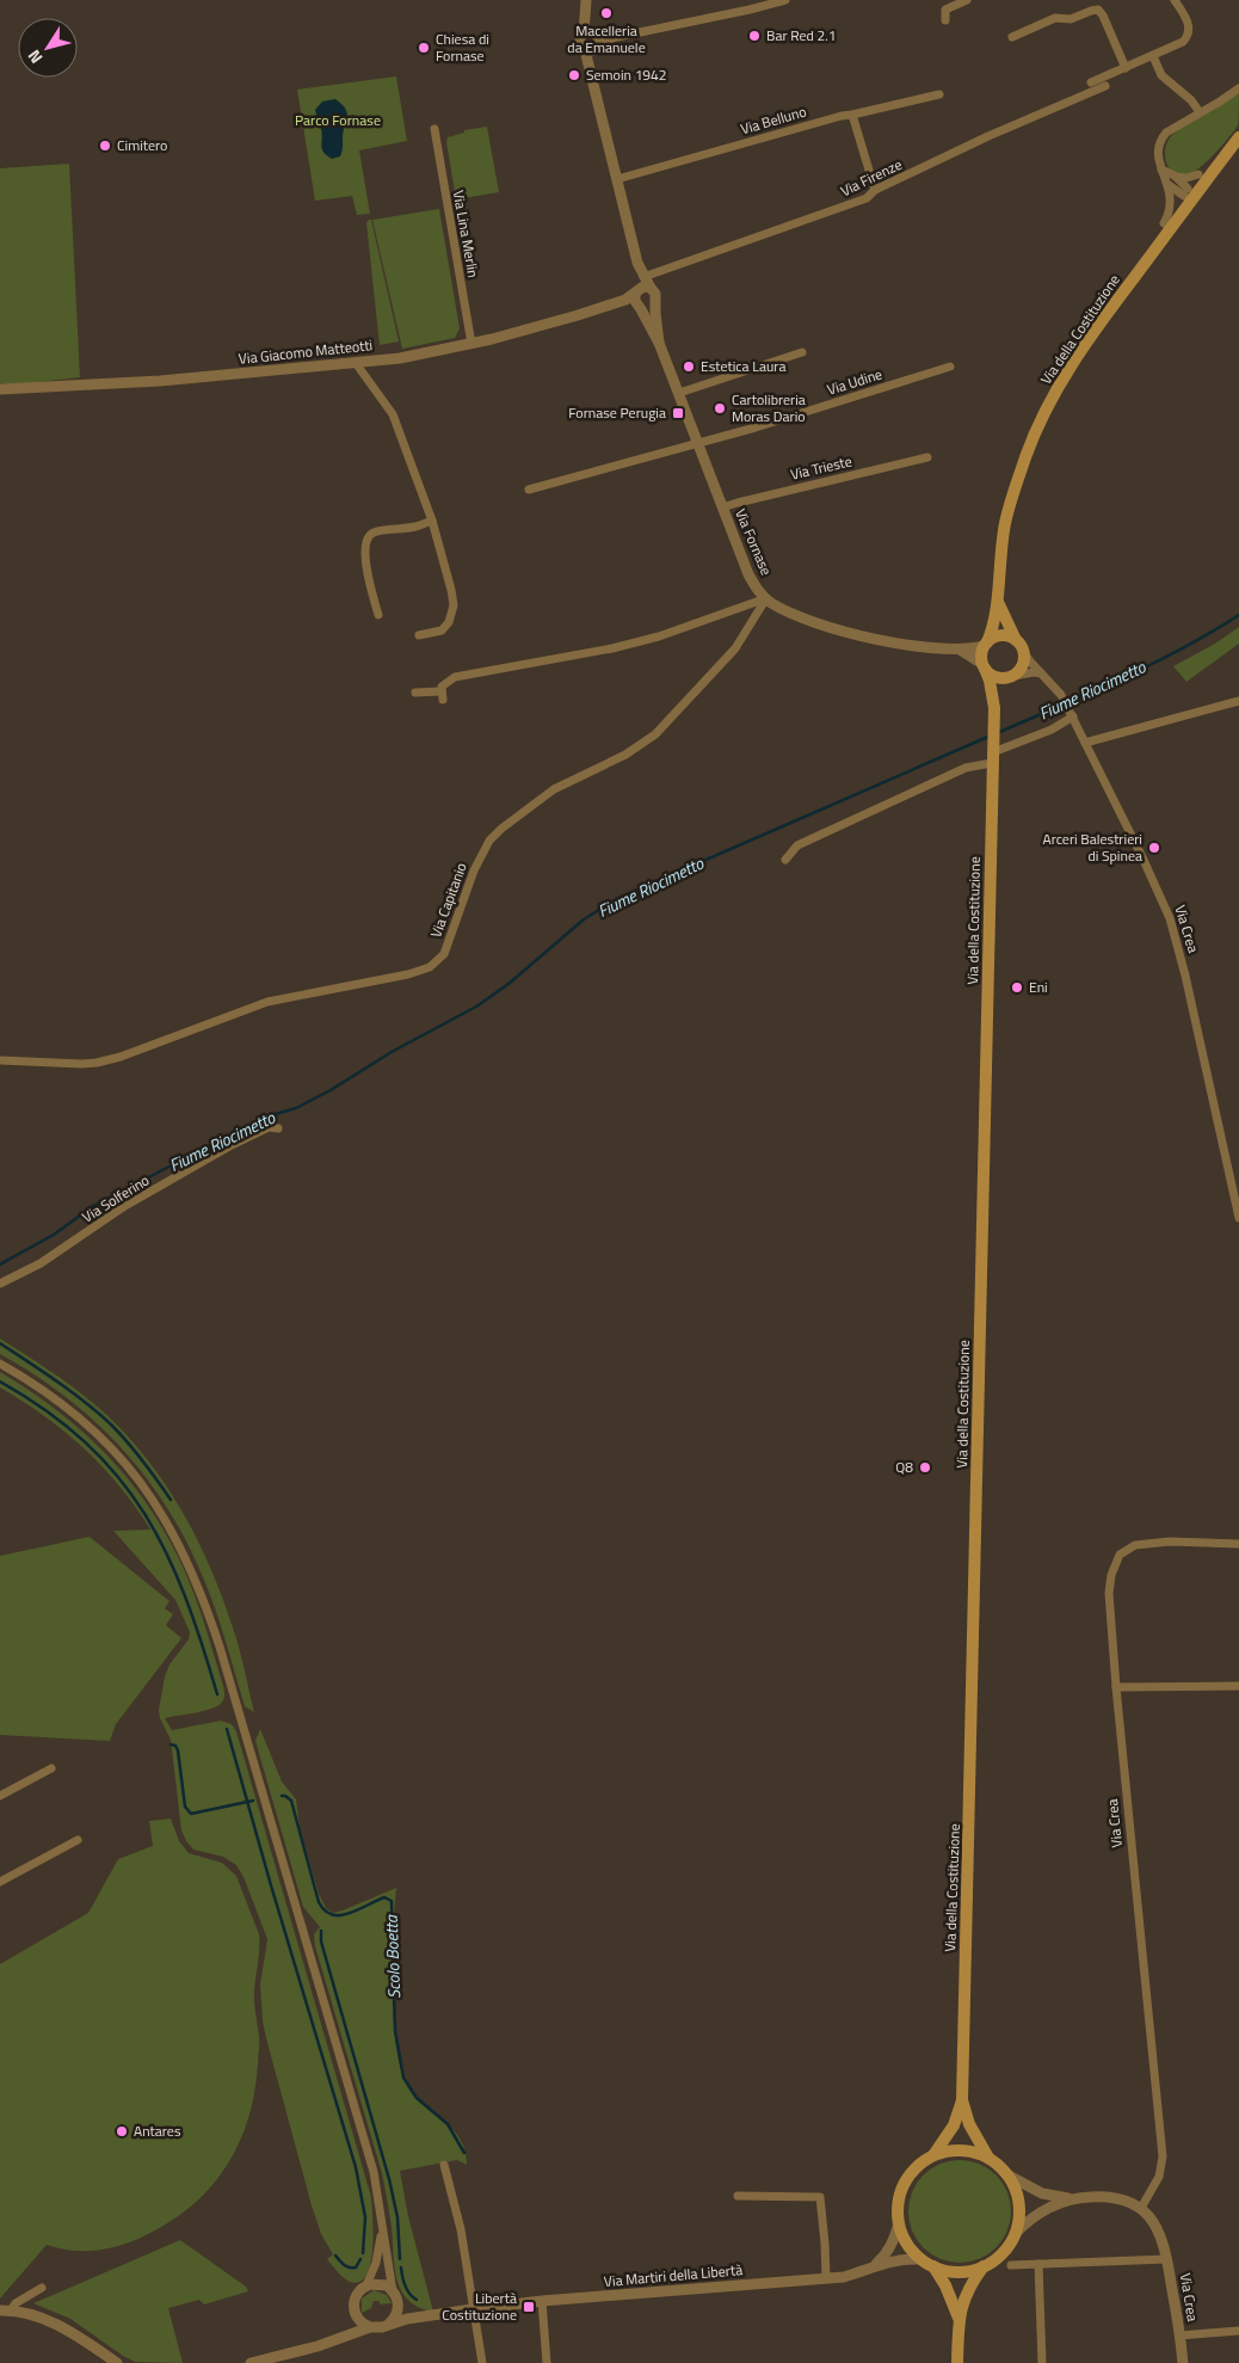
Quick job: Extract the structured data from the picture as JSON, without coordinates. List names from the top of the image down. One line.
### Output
{"streets":{"main road":["Via della Costituzione"],"street":["Via Belluno","Via Firenze","Via Lina Merlin","Via Giacomo Matteotti","Via Udine","Via Trieste","Via Fornase","Via Capitanio","Via Crea","Via Solferino","Via Martiri della Libertà"]},"crossings":[["Via Belluno","Via Fornase"],["Via Firenze","Via Fornase"],["Via Lina Merlin","Via Giacomo Matteotti"],["Via della Costituzione","Via Fornase"],["Via della Costituzione","Via Crea"],["Via della Costituzione","Via Martiri della Libertà"],["Via Giacomo Matteotti","Via Fornase"],["Via Udine","Via Fornase"],["Via Trieste","Via Fornase"],["Via Fornase","Via Capitanio"],["Via Fornase","Via Crea"]],"water":["Fiume Riocimetto","Scolo Boetta"],"parks":["Parco Fornase"],"places":{"other":["Macelleria da Emanuele","Bar Red 2.1","Chiesa di Fornase","Semoin 1942","Cimitero","Estetica Laura","Cartolibreria Moras Dario","Arceri Balestrieri di Spinea","Eni","Q8","Antares"],"transit":["Fornase Perugia","Libertà Costituzione"]},"north":"bottom left"}
